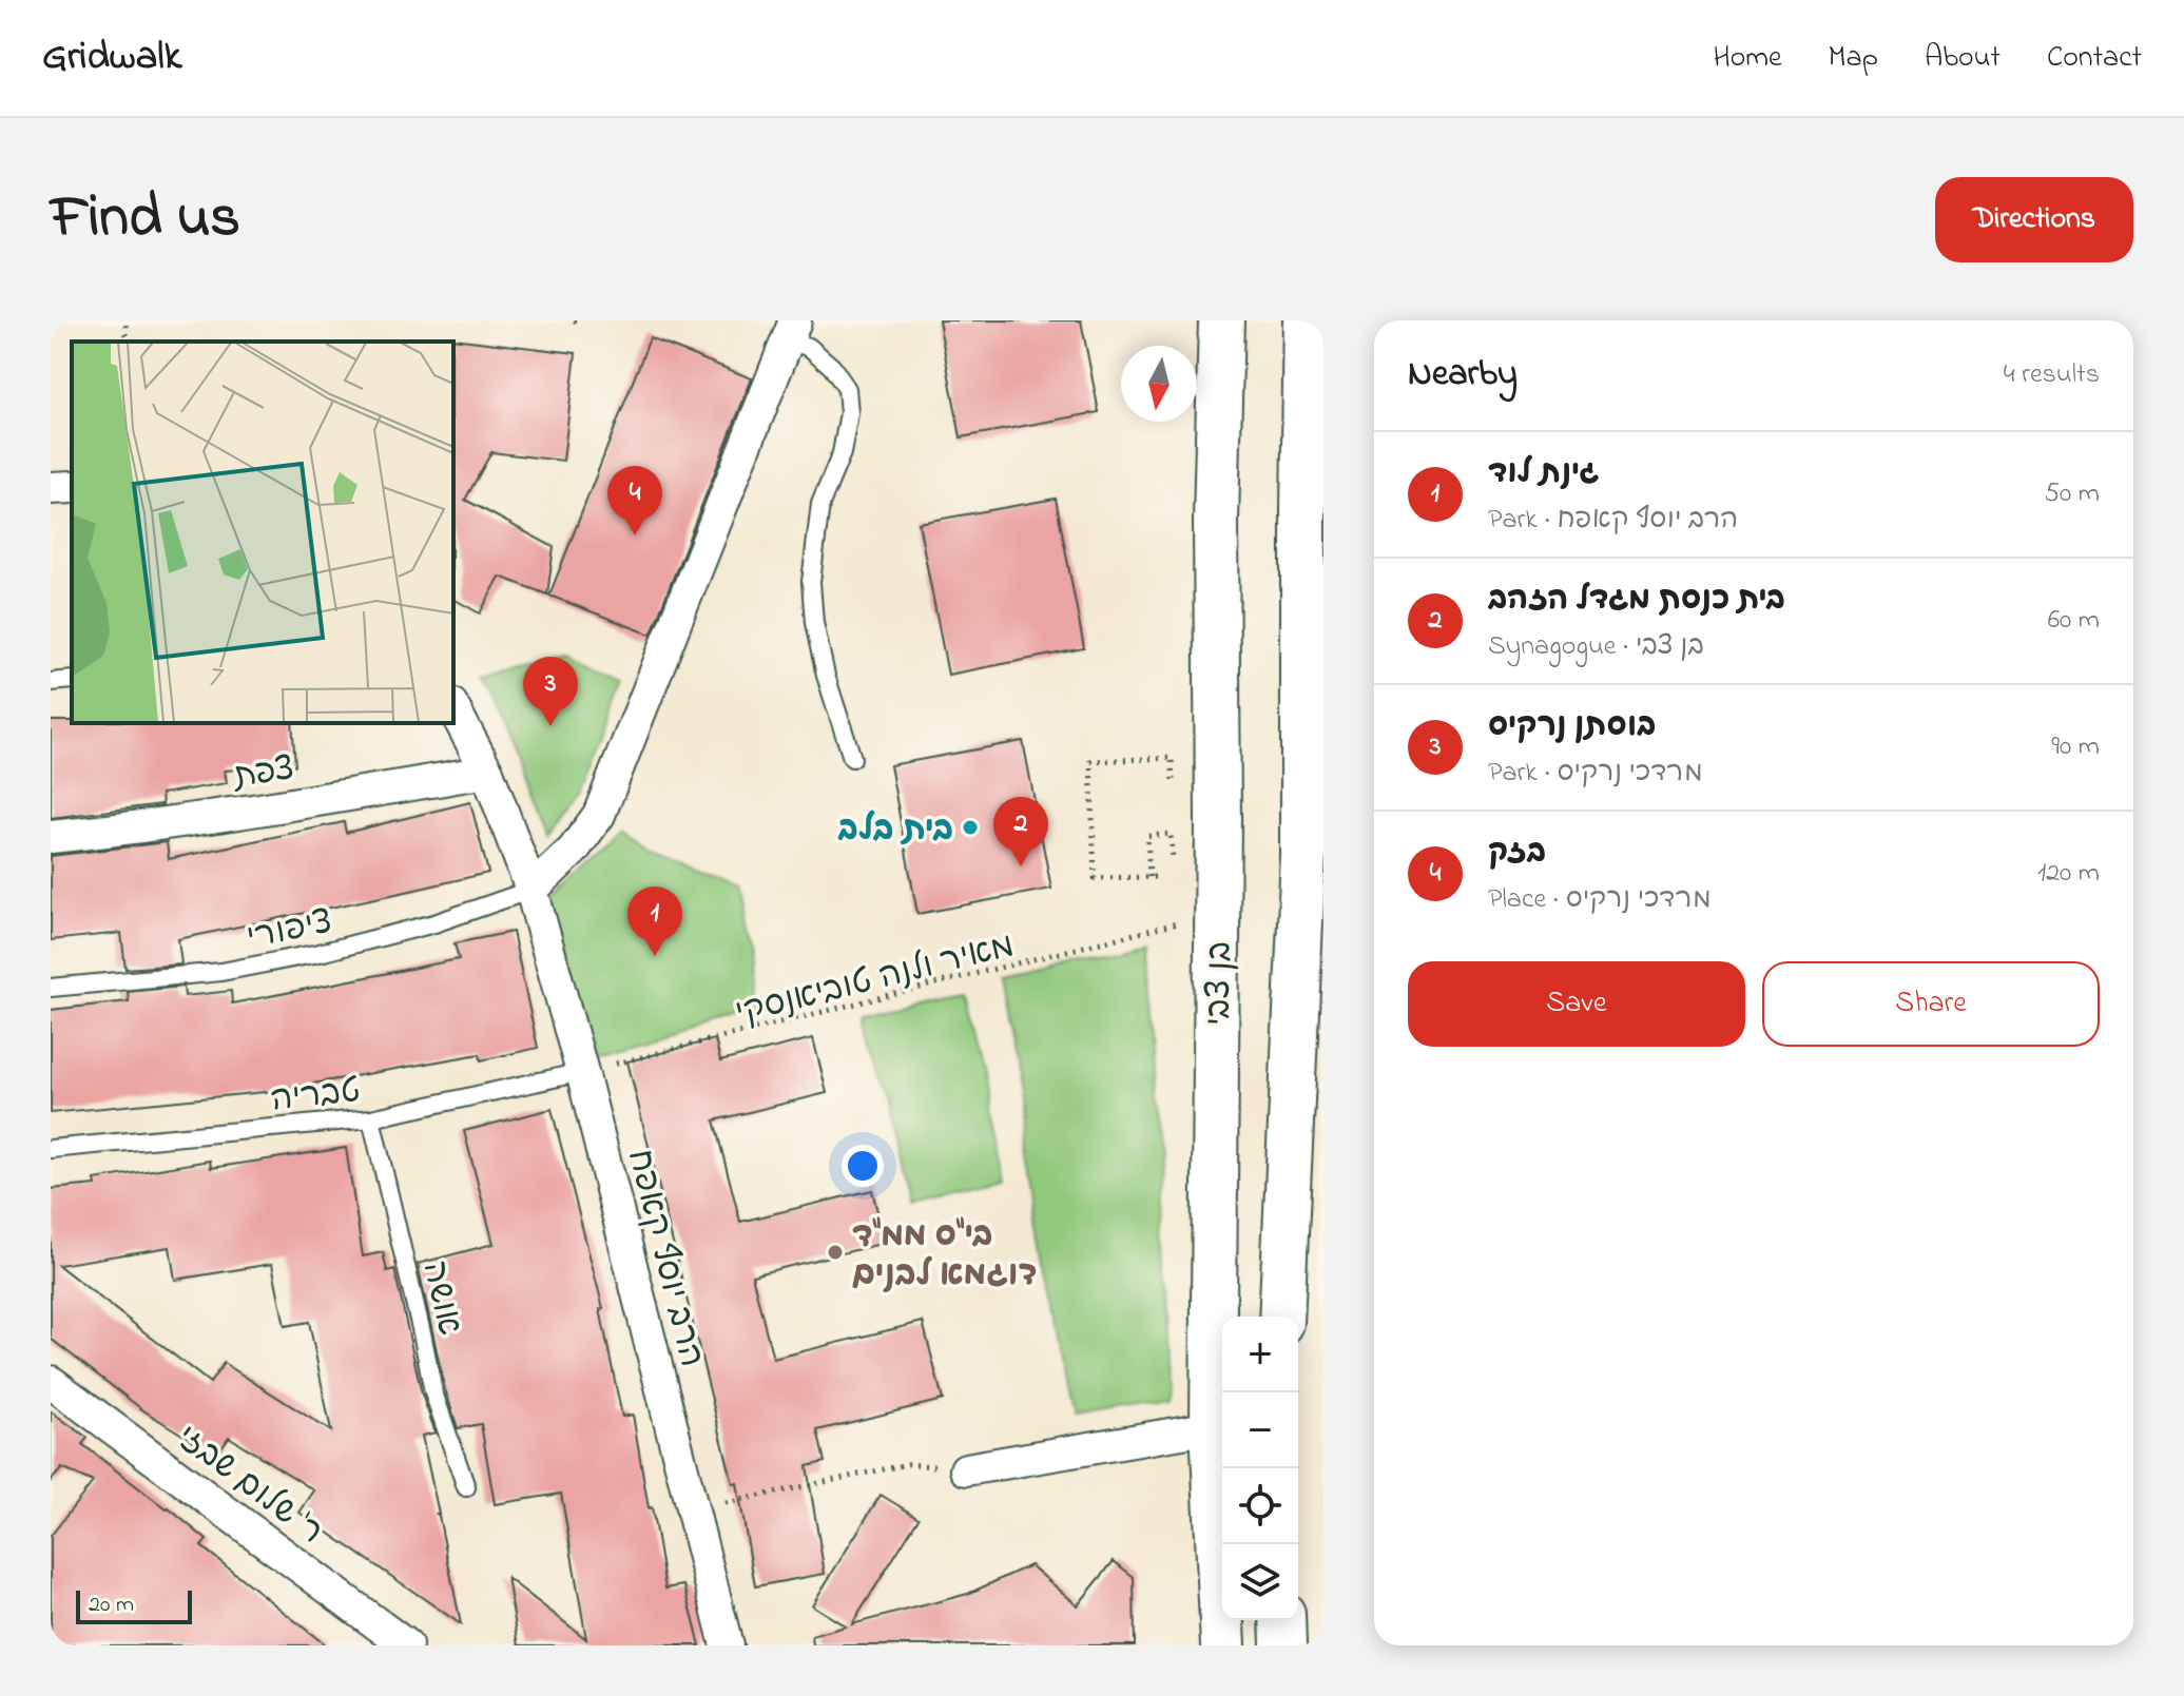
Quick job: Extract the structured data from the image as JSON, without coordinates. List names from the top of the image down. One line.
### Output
{"streets":{"main road":["בן צבי"],"street":["צפת","הרב יוסף קאפח","ר' שלום שבזי"],"lane":["ציפורי","טבריה","אושה"],"path":["מאיר ולנה טוביאנסקי"]},"crossings":[["צפת","הרב יוסף קאפח"],["ציפורי","הרב יוסף קאפח"],["מאיר ולנה טוביאנסקי","טבריה"],["מאיר ולנה טוביאנסקי","הרב יוסף קאפח"],["טבריה","הרב יוסף קאפח"],["טבריה","אושה"]],"places":["בית בלב","בי\"ס ממ\"ד דוגמא לבנים"],"scale_bar":"20 m","north":"bottom","page":{"header":"Gridwalk","nav":["Home","Map","About","Contact"],"title":"Find us","buttons":["Directions",["Save","Share"]],"heading":["Nearby","4 results"],"list":[{"mark":"1","name":"גינת לוד","note":"Park · הרב יוסף קאפח","value":"50 m"},{"mark":"2","name":"בית כנסת מגדל הזהב","note":"Synagogue · בן צבי","value":"60 m"},{"mark":"3","name":"בוסתן נרקיס","note":"Park · מרדכי נרקיס","value":"90 m"},{"mark":"4","name":"בזק","note":"Place · מרדכי נרקיס","value":"120 m"}],"pins":["4","3","2","1"],"map_buttons":["+","−"],"scale":"20 m"}}
